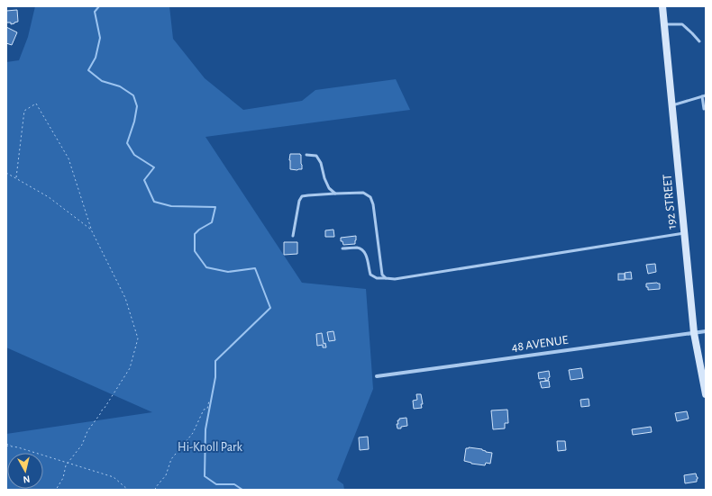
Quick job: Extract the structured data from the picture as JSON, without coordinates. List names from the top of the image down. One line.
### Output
{"streets":{"main road":["192 STREET"],"street":["48 AVENUE"]},"crossings":[["192 STREET","48 AVENUE"]],"parks":["Hi-Knoll Park"],"north":"bottom"}
